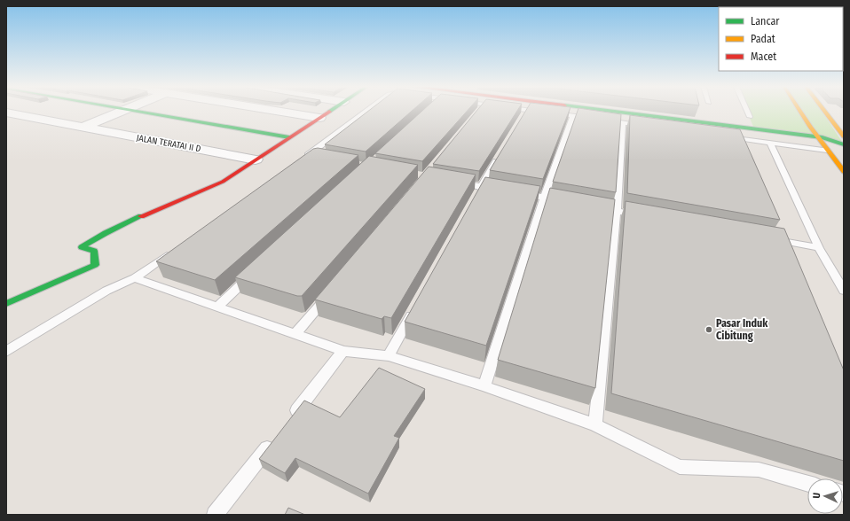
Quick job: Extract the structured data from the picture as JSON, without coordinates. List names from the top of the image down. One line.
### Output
{"streets":{"street":["JALAN TERATAI II D"]},"places":["Pasar Induk Cibitung"],"legend":["Lancar","Padat","Macet"],"north":"left"}
